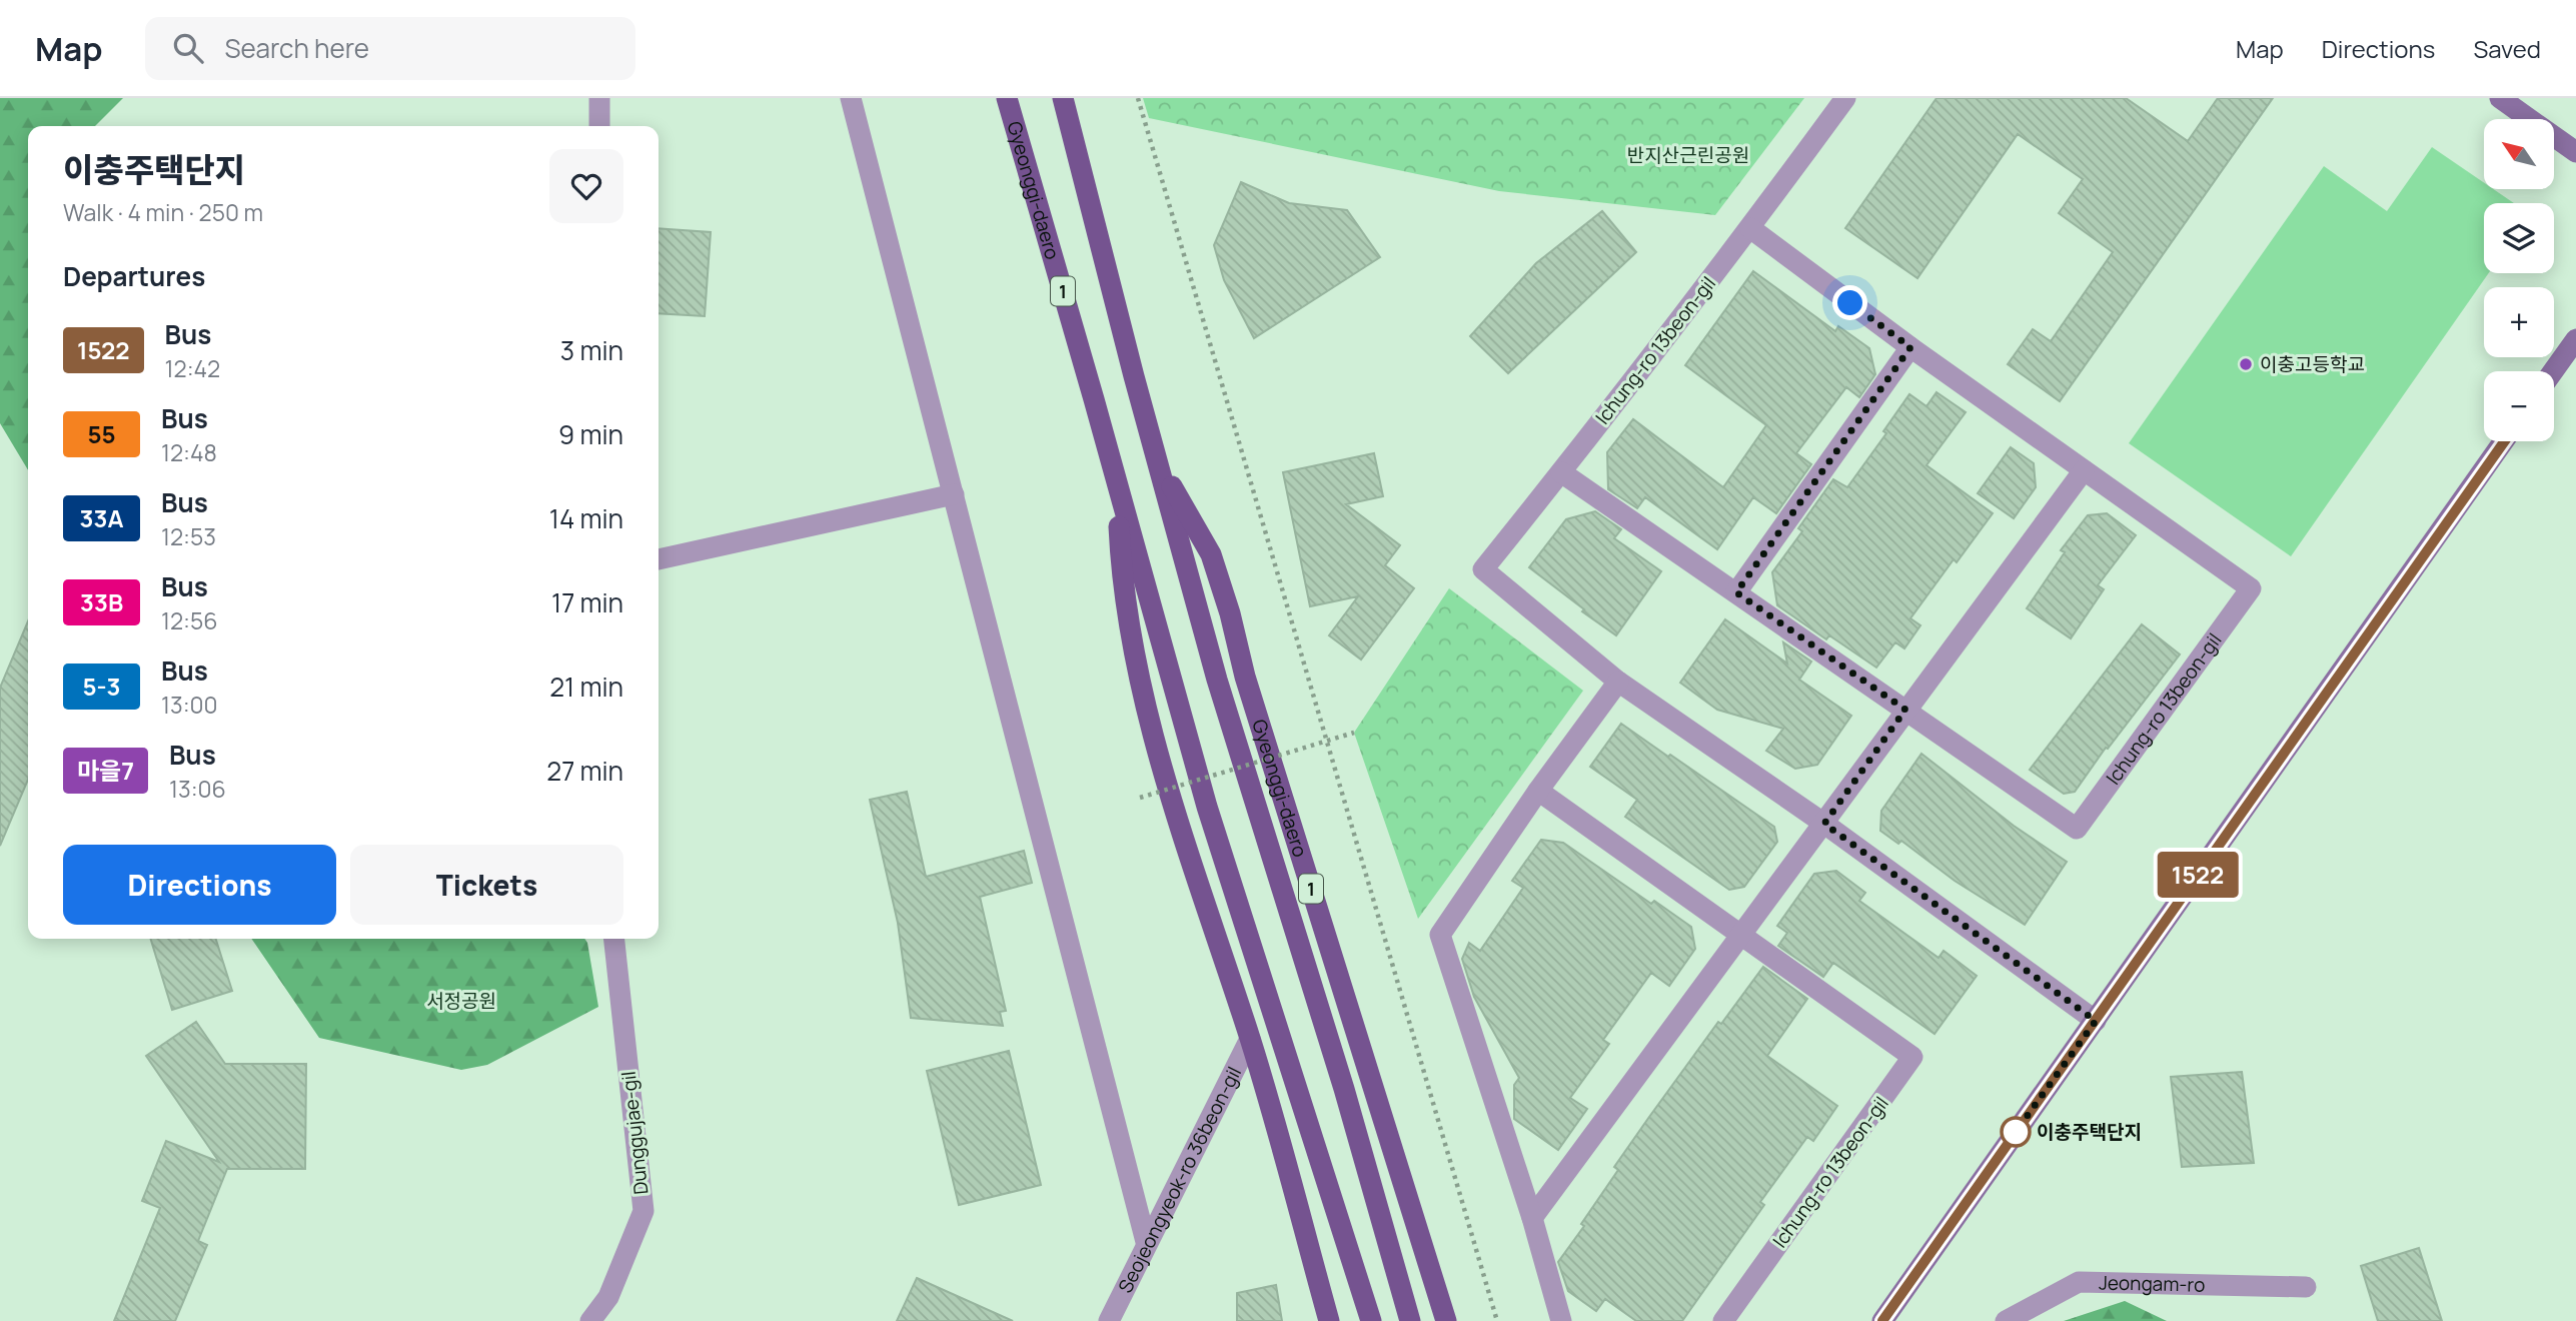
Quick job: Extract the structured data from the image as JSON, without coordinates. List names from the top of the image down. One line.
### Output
{"streets":{"main road":["Gyeonggi-daero","1"],"street":["Ichung-ro 13beon-gil","Dunggujae-gil","Seojeongyeok-ro 36beon-gil","Jeongam-ro"]},"crossings":[["Gyeonggi-daero","Seojeongyeok-ro 36beon-gil"]],"parks":["반지산근린공원","서정공원"],"places":["이충고등학교","이충주택단지"],"lines":["bus line 1522"],"north":"top left","page":{"header":"Map","search":"Search here","nav":["Map","Directions","Saved"],"on_map":"1522","map_buttons":["+","−"],"heading":[["이충주택단지","Walk · 4 min · 250 m"],"Departures"],"list":[{"mark":"1522","name":"Bus","note":"12:42","value":"3 min"},{"mark":"55","name":"Bus","note":"12:48","value":"9 min"},{"mark":"33A","name":"Bus","note":"12:53","value":"14 min"},{"mark":"33B","name":"Bus","note":"12:56","value":"17 min"},{"mark":"5-3","name":"Bus","note":"13:00","value":"21 min"},{"mark":"마을7","name":"Bus","note":"13:06","value":"27 min"}],"buttons":["Directions","Tickets"]}}
